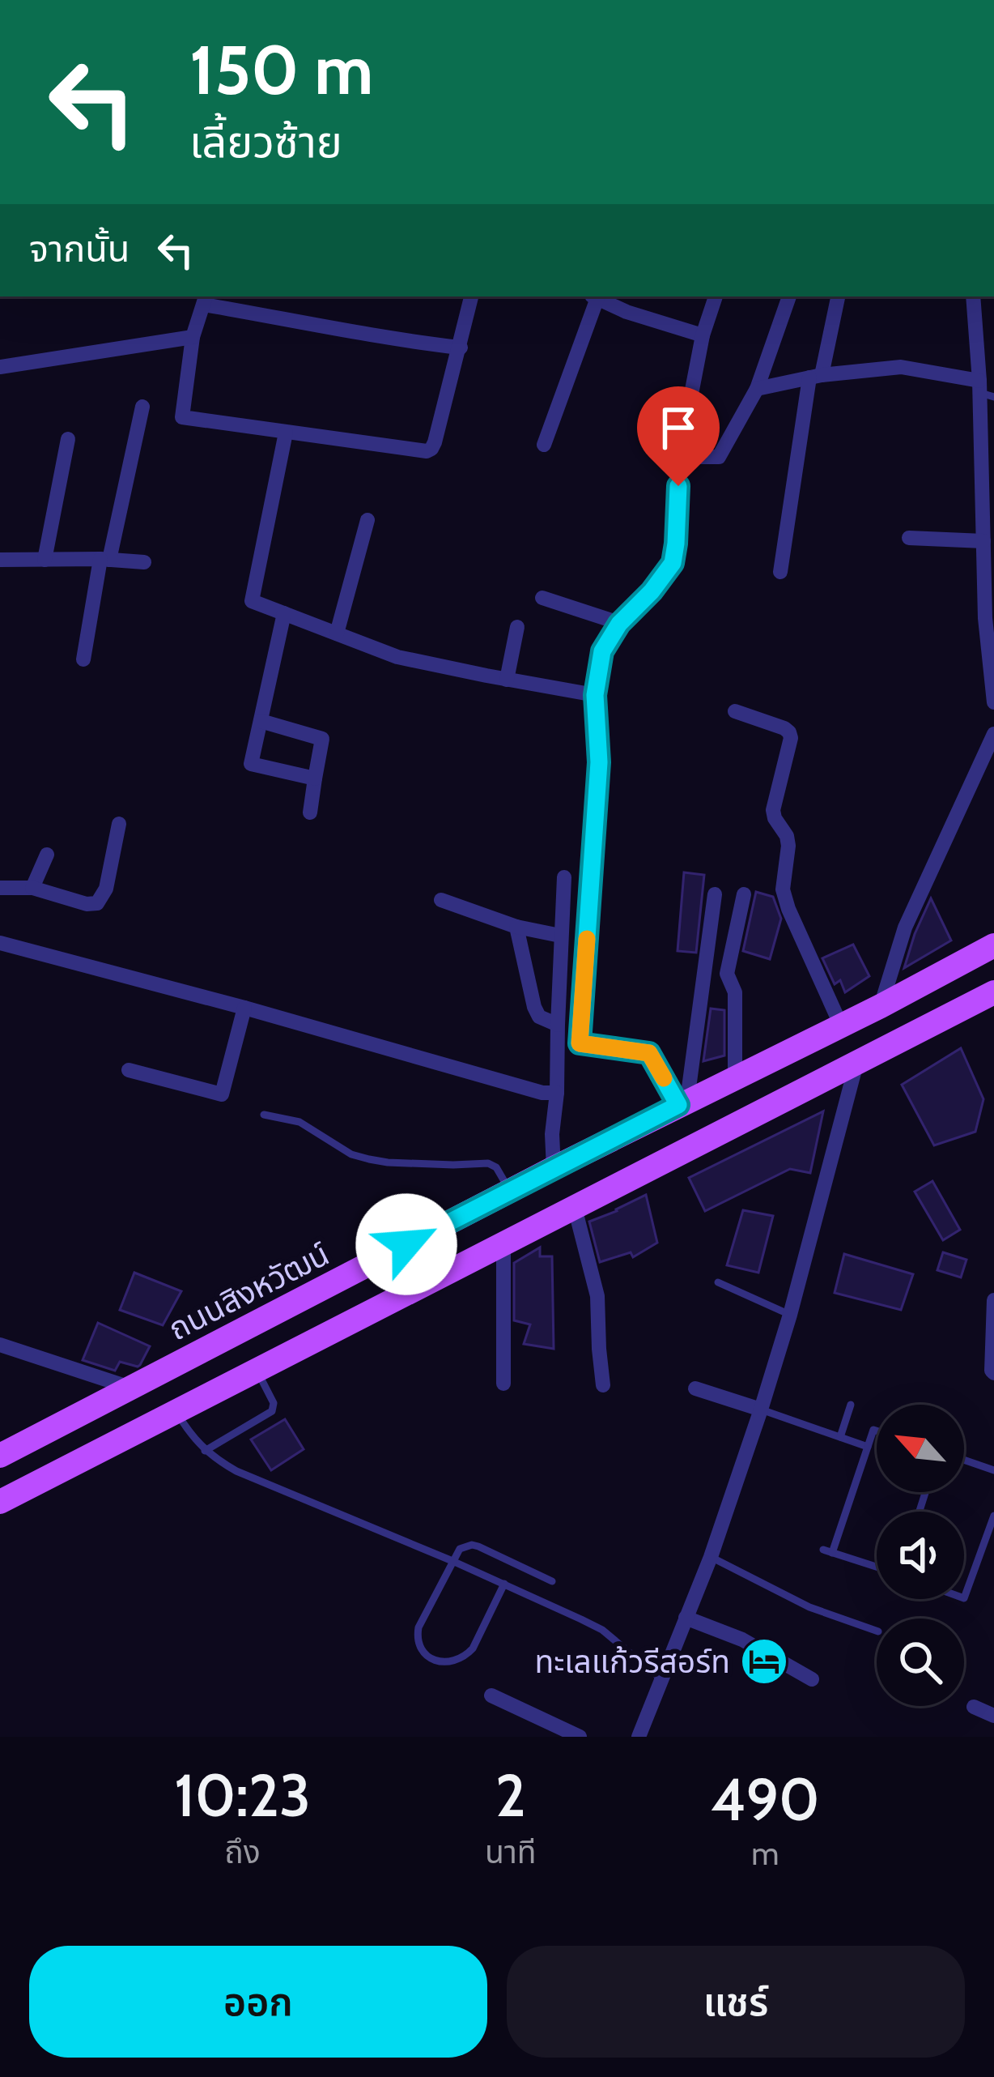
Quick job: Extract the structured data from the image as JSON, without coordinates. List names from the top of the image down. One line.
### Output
{"streets":{"main road":["ถนนสิงหวัฒน์"]},"places":{"hotel":["ทะเลแก้วรีสอร์ท"]},"north":"top left","page":{"turn":["150 m","เลี้ยวซ้าย"],"then":"จากนั้น","eta":["10:23","ถึง","2","นาที","490","m"],"buttons":["ออก","แชร์"]}}
